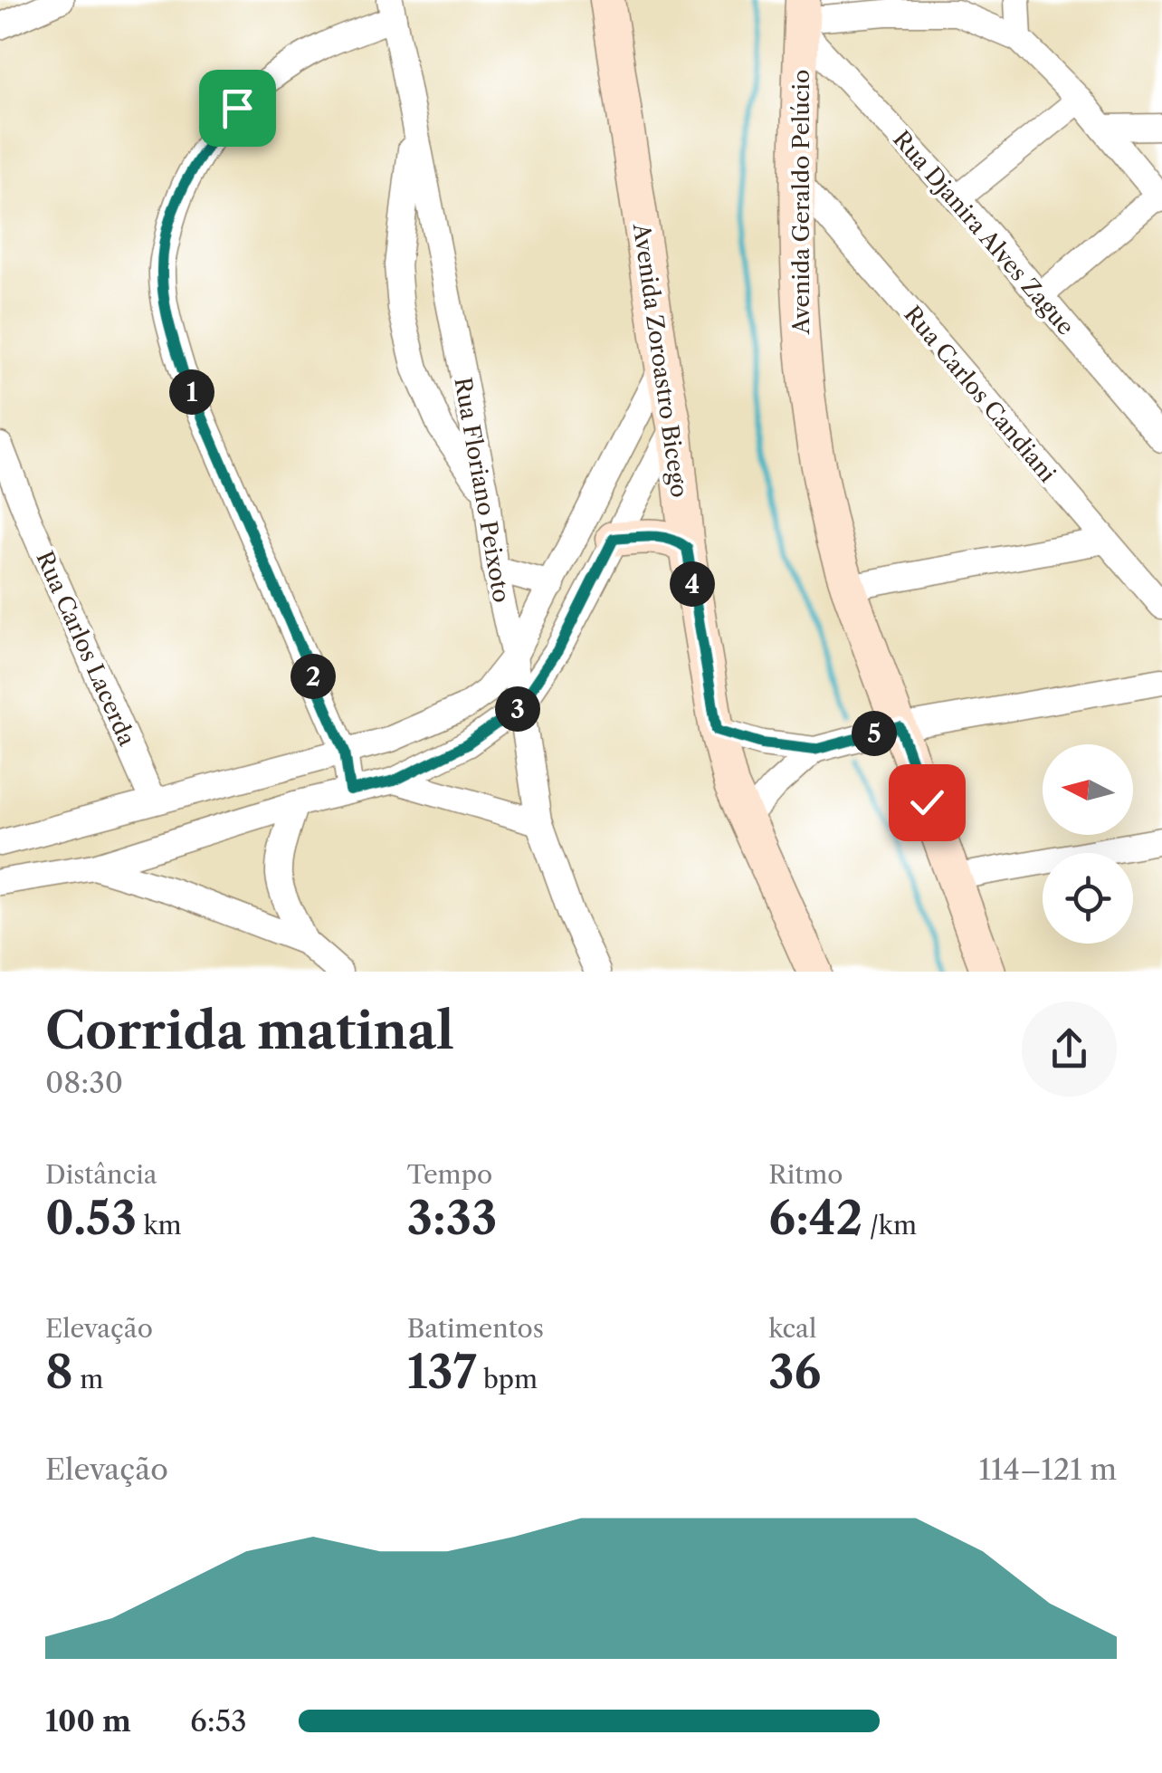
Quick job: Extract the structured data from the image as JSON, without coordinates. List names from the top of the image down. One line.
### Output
{"streets":{"street":["Avenida Geraldo Pelúcio","Rua Djanira Alves Zague","Avenida Zoroastro Bicego","Rua Carlos Candiani","Rua Floriano Peixoto","Rua Carlos Lacerda"]},"crossings":[["Avenida Geraldo Pelúcio","Rua Djanira Alves Zague"],["Avenida Geraldo Pelúcio","Rua Carlos Candiani"]],"north":"left","page":{"pins":["1","4","2","3","5"],"heading":["Corrida matinal","08:30"],"stats":[["Distância","0.53 km"],["Tempo","3:33"],["Ritmo","6:42 /km"],["Elevação","8 m"],["Batimentos","137 bpm"],["kcal","36"]],"chart":["Elevação","114–121 m"],"list":[{"name":"100 m","note":"6:53"}]}}
